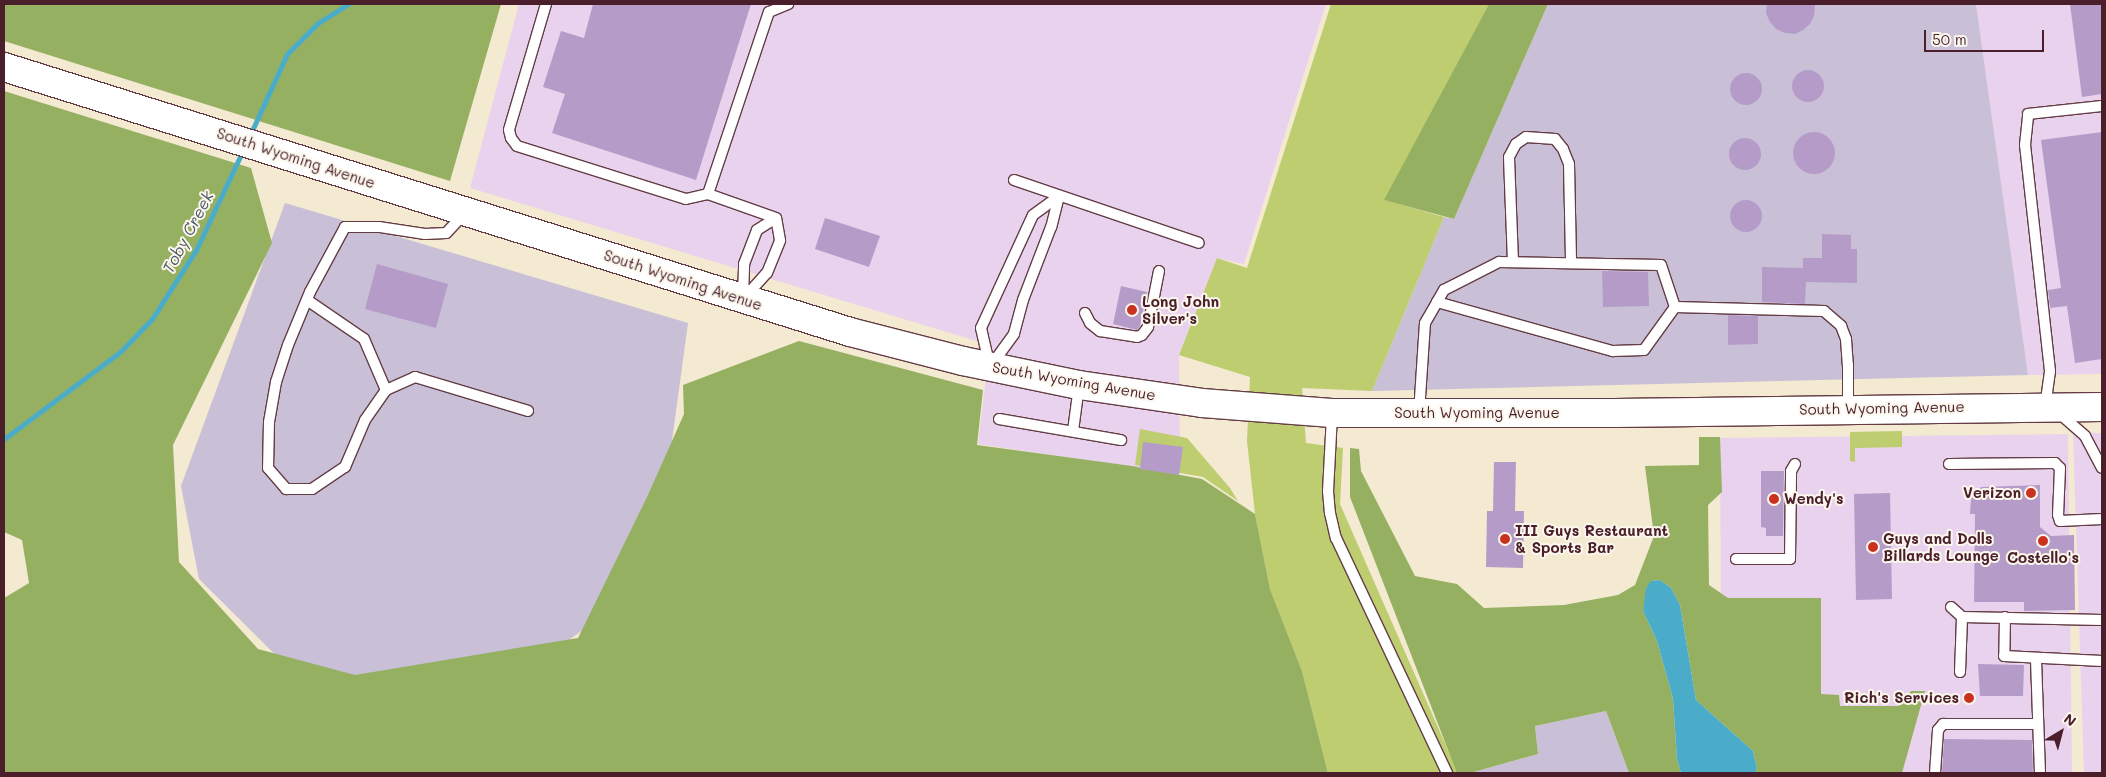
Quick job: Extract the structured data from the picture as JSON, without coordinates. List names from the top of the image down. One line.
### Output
{"streets":{"main road":["South Wyoming Avenue"]},"water":["Toby Creek"],"places":["Long John Silver's","Verizon","Wendy's","III Guys Restaurant & Sports Bar","Costello's","Guys and Dolls Billards Lounge","Rich's Services"],"scale_bar":"50 m","north":"top right"}
